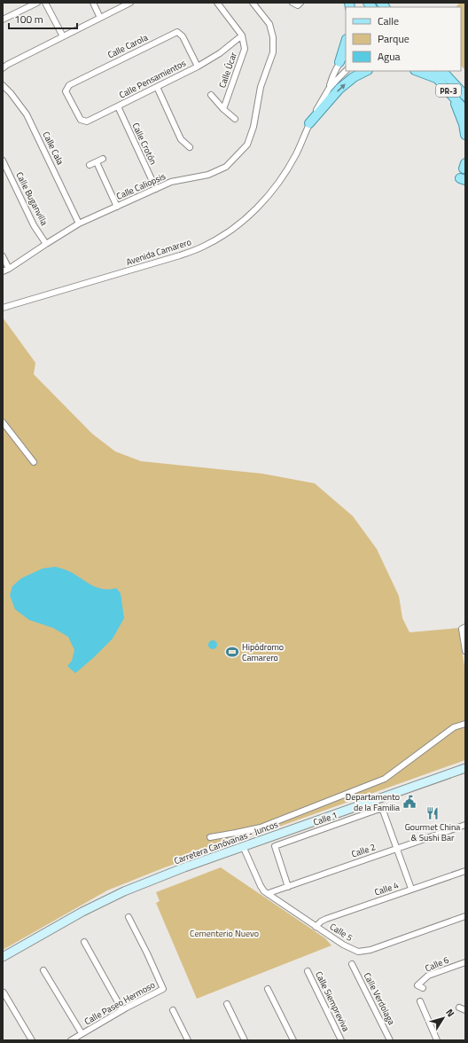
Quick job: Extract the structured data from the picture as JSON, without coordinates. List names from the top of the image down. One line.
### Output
{"streets":{"main road":["PR-3","Carretera Canóvanas - Juncos"],"street":["Calle Carola","Calle Úcar","Calle Pensamientos","Calle Crotón","Calle Cala","Calle Caliopsis","Calle Buganvilla","Avenida Camarero","Calle 1","Calle 2","Calle 4","Calle 5","Calle 6","Calle Verdolaga","Calle Siempreviva","Calle Paseo Hermoso"]},"crossings":[["Calle Carola","Calle Pensamientos"],["Calle Úcar","Calle Pensamientos"],["Calle Pensamientos","Calle Crotón"],["Calle Crotón","Calle Caliopsis"],["Calle Cala","Calle Caliopsis"],["Calle Caliopsis","Calle Buganvilla"],["Calle 1","Calle 2"],["Calle 1","Calle 4"],["Carretera Canóvanas - Juncos","Calle 5"],["Calle 2","Calle 5"],["Calle 4","Calle 5"]],"parks":["Cementerio Nuevo"],"places":{"sports":["Hipódromo Camarero"],"public building":["Departamento de la Familia"],"restaurant":["Gourmet China & Sushi Bar"]},"legend":["Calle","Parque","Agua"],"scale_bar":"100 m","north":"top right"}
